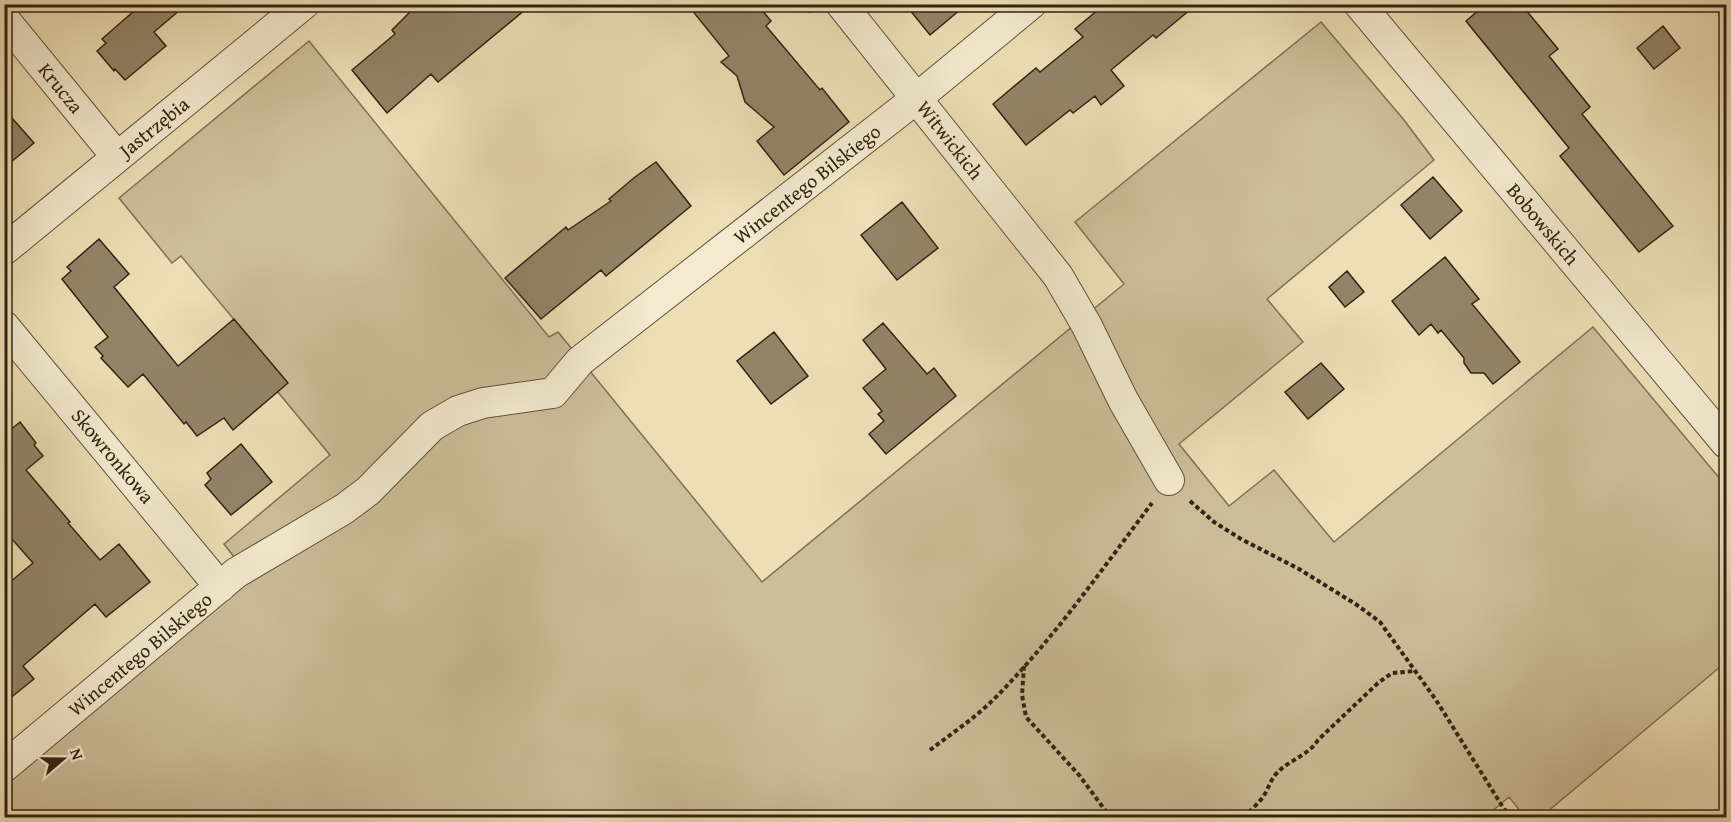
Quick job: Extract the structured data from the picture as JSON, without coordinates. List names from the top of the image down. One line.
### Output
{"streets":{"street":["Krucza","Jastrzębia","Witwickich","Wincentego Bilskiego","Bobowskich","Skowronkowa"]},"crossings":[["Krucza","Jastrzębia"],["Witwickich","Wincentego Bilskiego"],["Wincentego Bilskiego","Skowronkowa"]],"north":"right"}
